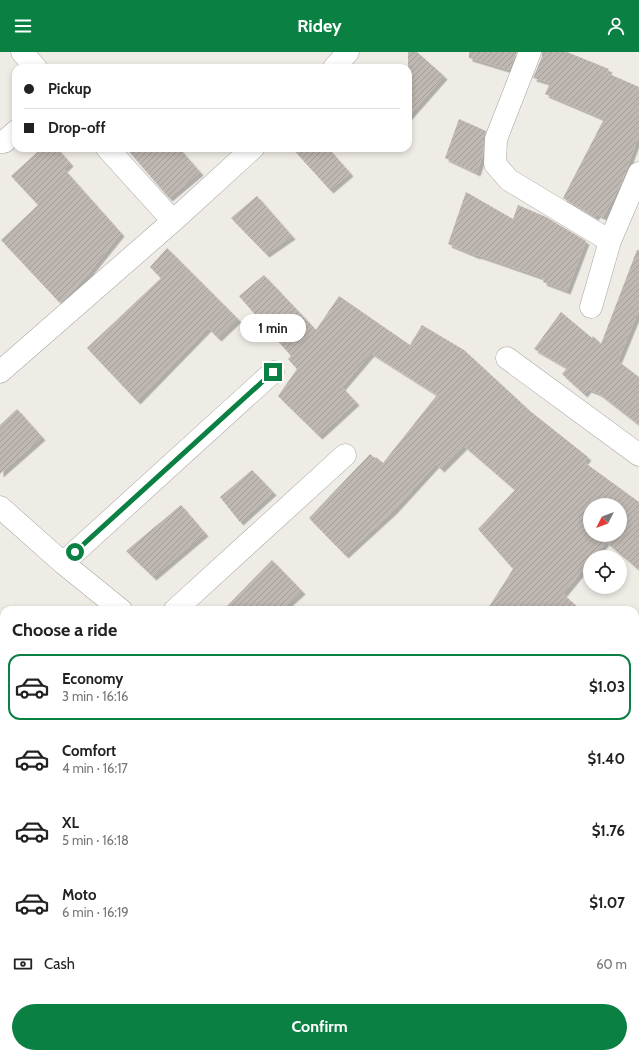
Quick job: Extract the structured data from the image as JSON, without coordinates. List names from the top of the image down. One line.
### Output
{"north":"bottom left","page":{"header":"Ridey","banner":["Pickup","Drop-off"],"bubble":"1 min","heading":"Choose a ride","list":[{"name":"Economy","note":"3 min · 16:16","value":"$1.03"},{"name":"Comfort","note":"4 min · 16:17","value":"$1.40"},{"name":"XL","note":"5 min · 16:18","value":"$1.76"},{"name":"Moto","note":"6 min · 16:19","value":"$1.07"}],"pay":["Cash","60 m"],"buttons":"Confirm"}}
